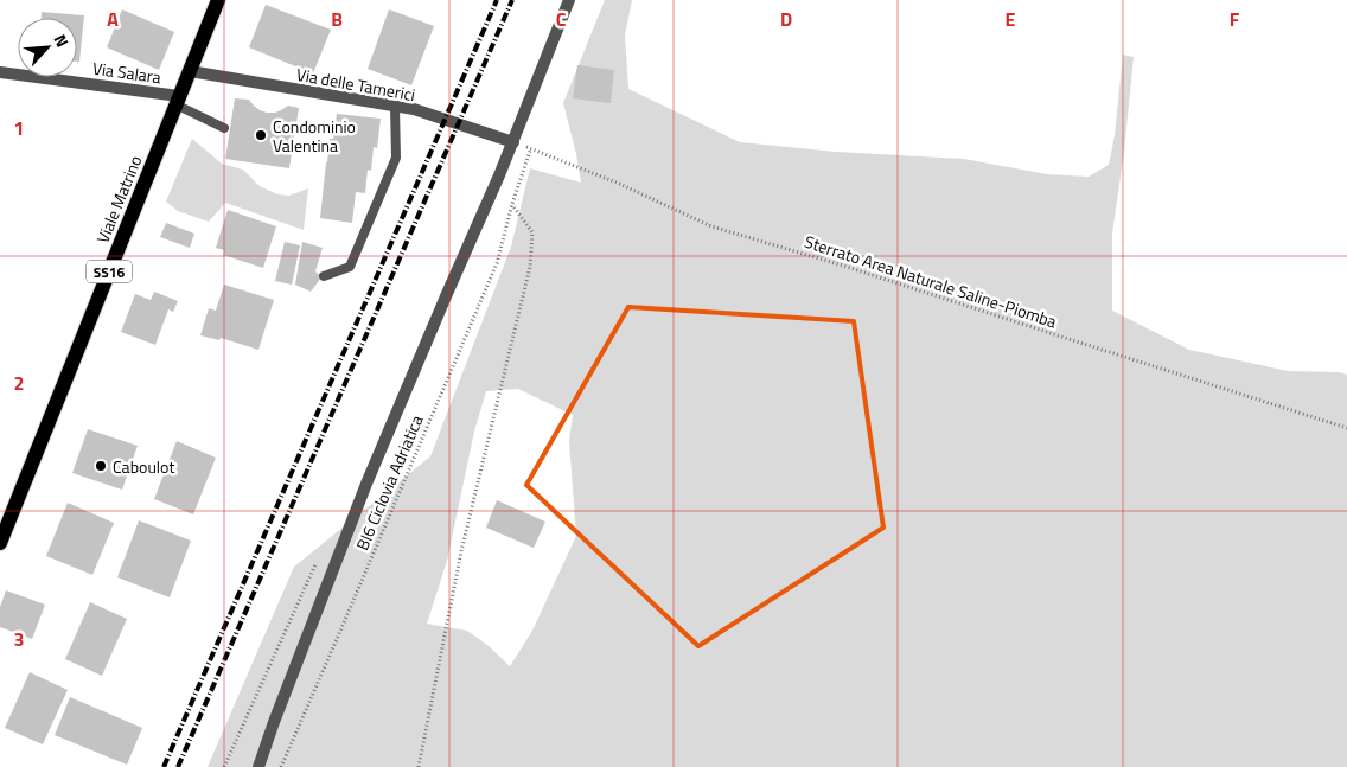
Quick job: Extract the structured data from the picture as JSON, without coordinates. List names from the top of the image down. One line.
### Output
{"streets":{"main road":["Viale Matrino","SS16"],"street":["Via Salara","Via delle Tamerici"],"path":["Sterrato Area Naturale Saline-Piomba","BI6 Ciclovia Adriatica"]},"crossings":[["Via Salara","Viale Matrino"],["Via delle Tamerici","Viale Matrino"],["Via delle Tamerici","Sterrato Area Naturale Saline-Piomba"]],"places":["Condominio Valentina","Caboulot"],"north":"top right","grid":{"columns":["A","B","C","D","E","F"],"rows":["1","2","3"]}}
